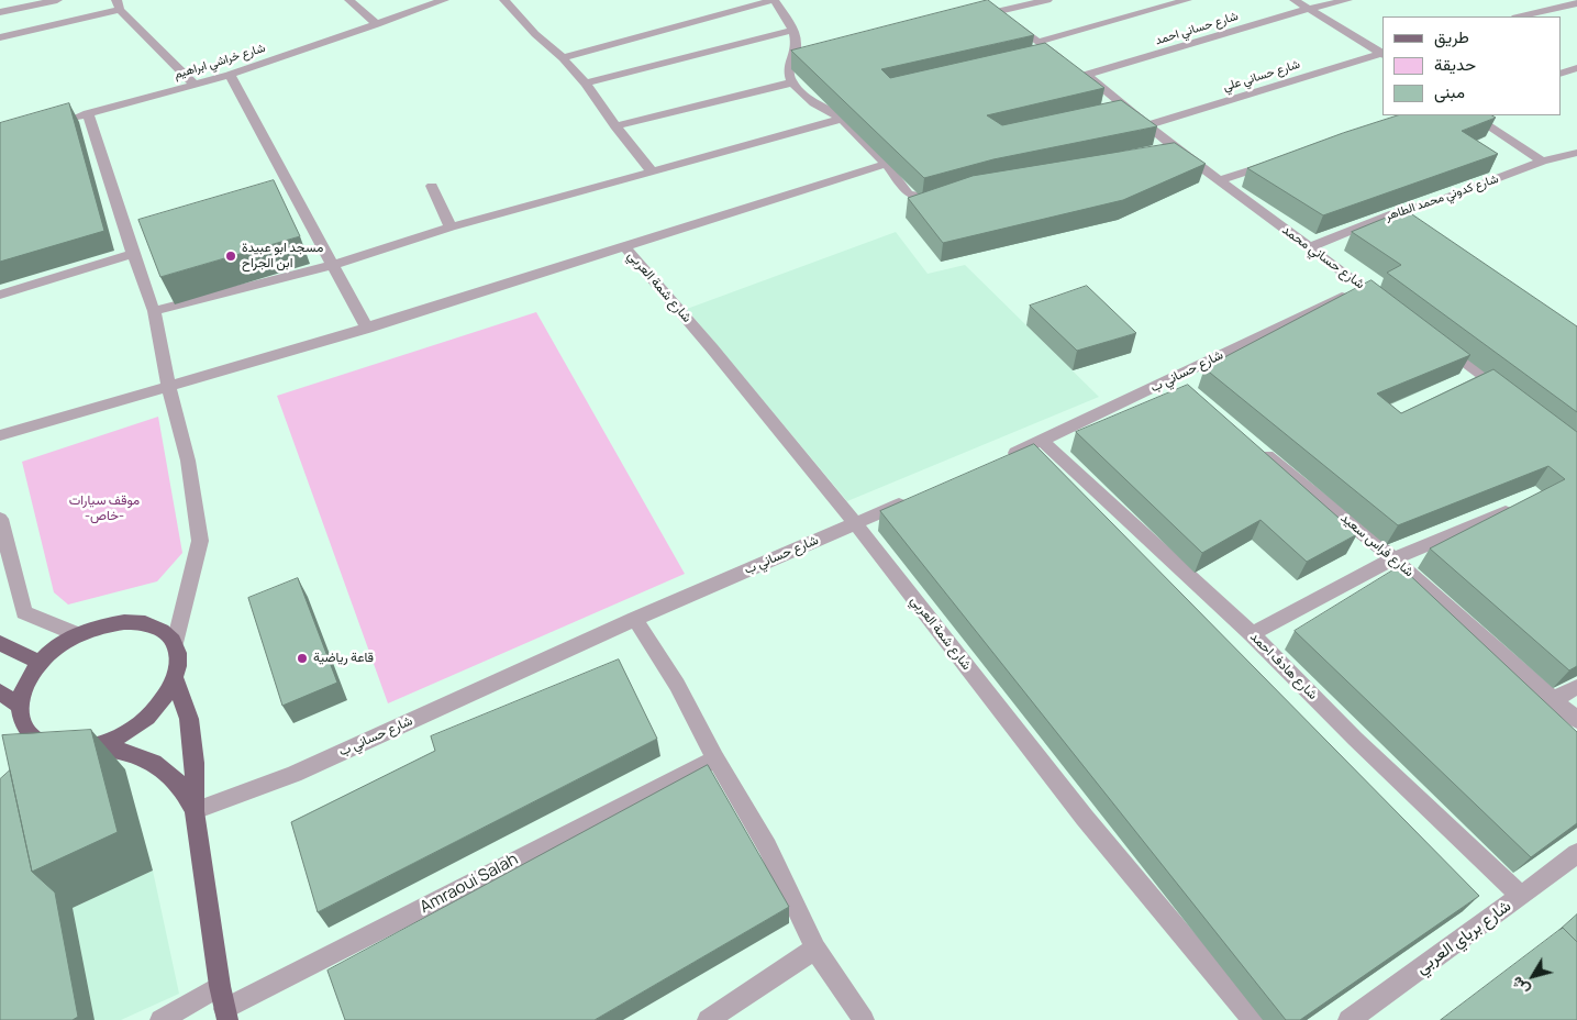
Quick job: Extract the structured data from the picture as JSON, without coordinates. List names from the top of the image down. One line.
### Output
{"streets":{"street":["شارع حساني احمد","شارع خراشي ابراهيم","شارع حساني علي","شارع كدوني محمد الطاهر","شارع حساني محمد","شارع شمة العربي","شارع حساني ب","شارع فراس سعيد","شارع هادف احمد","Amraoui Salah","شارع برباي العربي"]},"crossings":[["شارع حساني احمد","شارع حساني محمد"],["شارع حساني علي","شارع حساني محمد"],["شارع كدوني محمد الطاهر","شارع حساني محمد"],["شارع حساني محمد","شارع حساني ب"],["شارع شمة العربي","شارع حساني ب"],["شارع حساني ب","شارع هادف احمد"],["شارع هادف احمد","شارع برباي العربي"]],"parks":["موقف سيارات -خاص-"],"places":["مسجد ابو عبيدة ابن الجراح","قاعة رياضية"],"legend":["طريق","حديقة","مبنى"],"north":"bottom left"}
